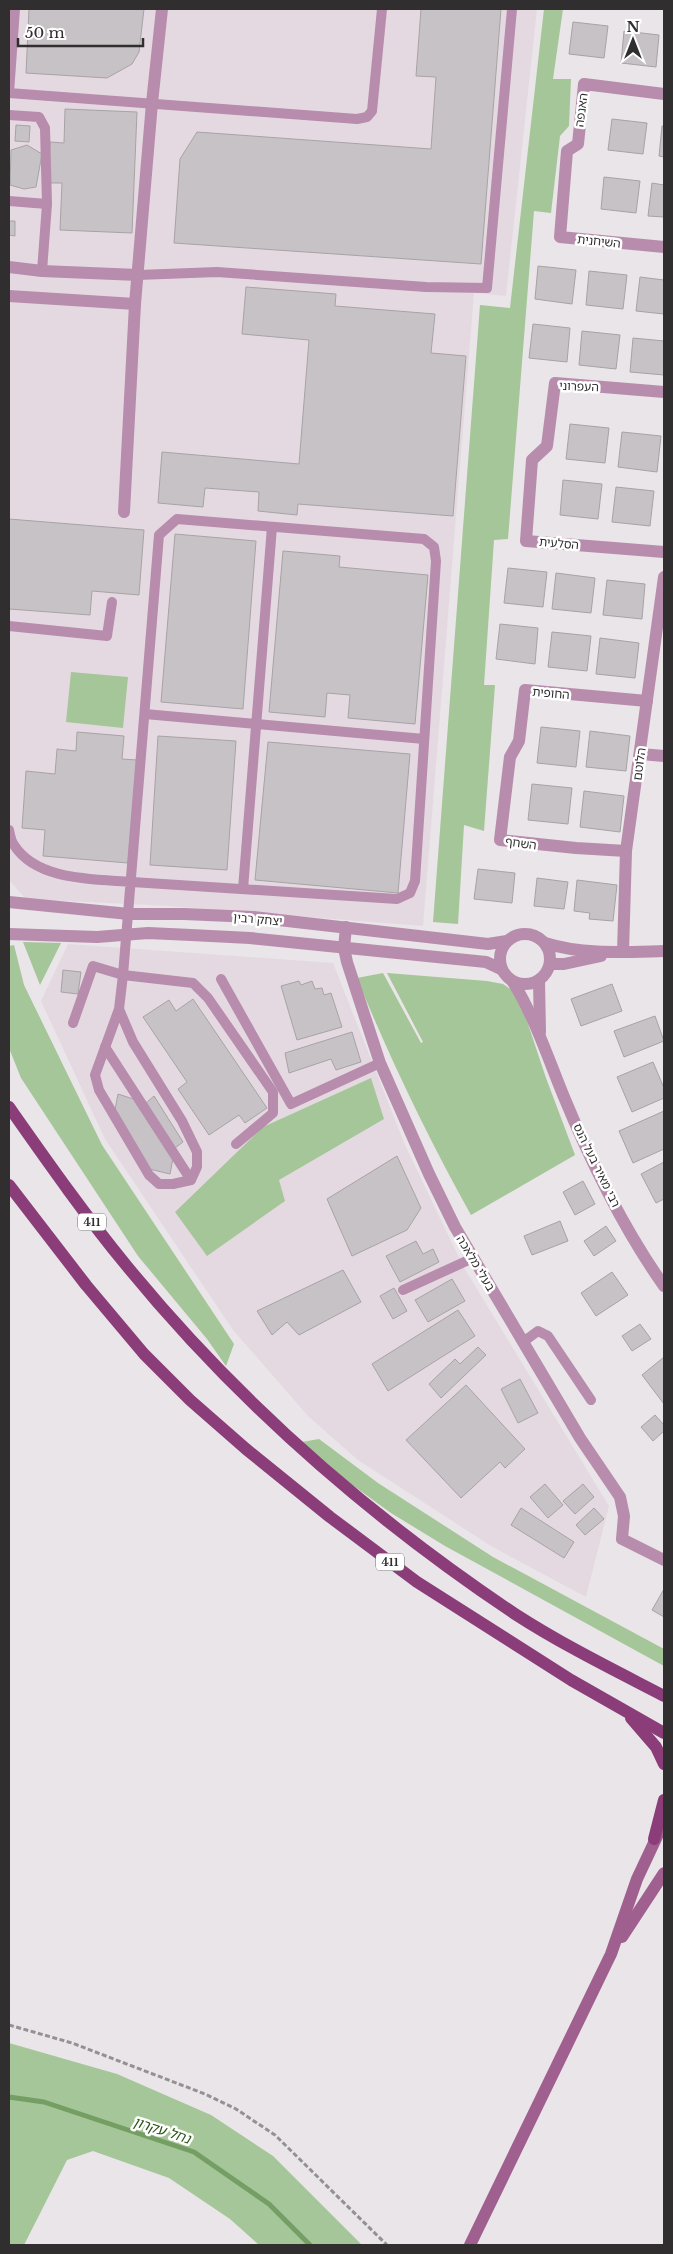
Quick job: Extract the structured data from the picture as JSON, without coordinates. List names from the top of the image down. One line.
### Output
{"streets":{"main road":["411"],"street":["האנפה","השיחנית","העפרוני","הסלעית","החופית","הלוטם","השחף","יצחק רבין","רבי מאיר בעל הנס","בעלי מלאכה"]},"crossings":[["האנפה","השיחנית"],["העפרוני","הסלעית"],["החופית","הלוטם"],["החופית","השחף"],["הלוטם","השחף"],["יצחק רבין","רבי מאיר בעל הנס"],["יצחק רבין","בעלי מלאכה"]],"water":["נחל עקרון"],"scale_bar":"50 m","north":"top"}
